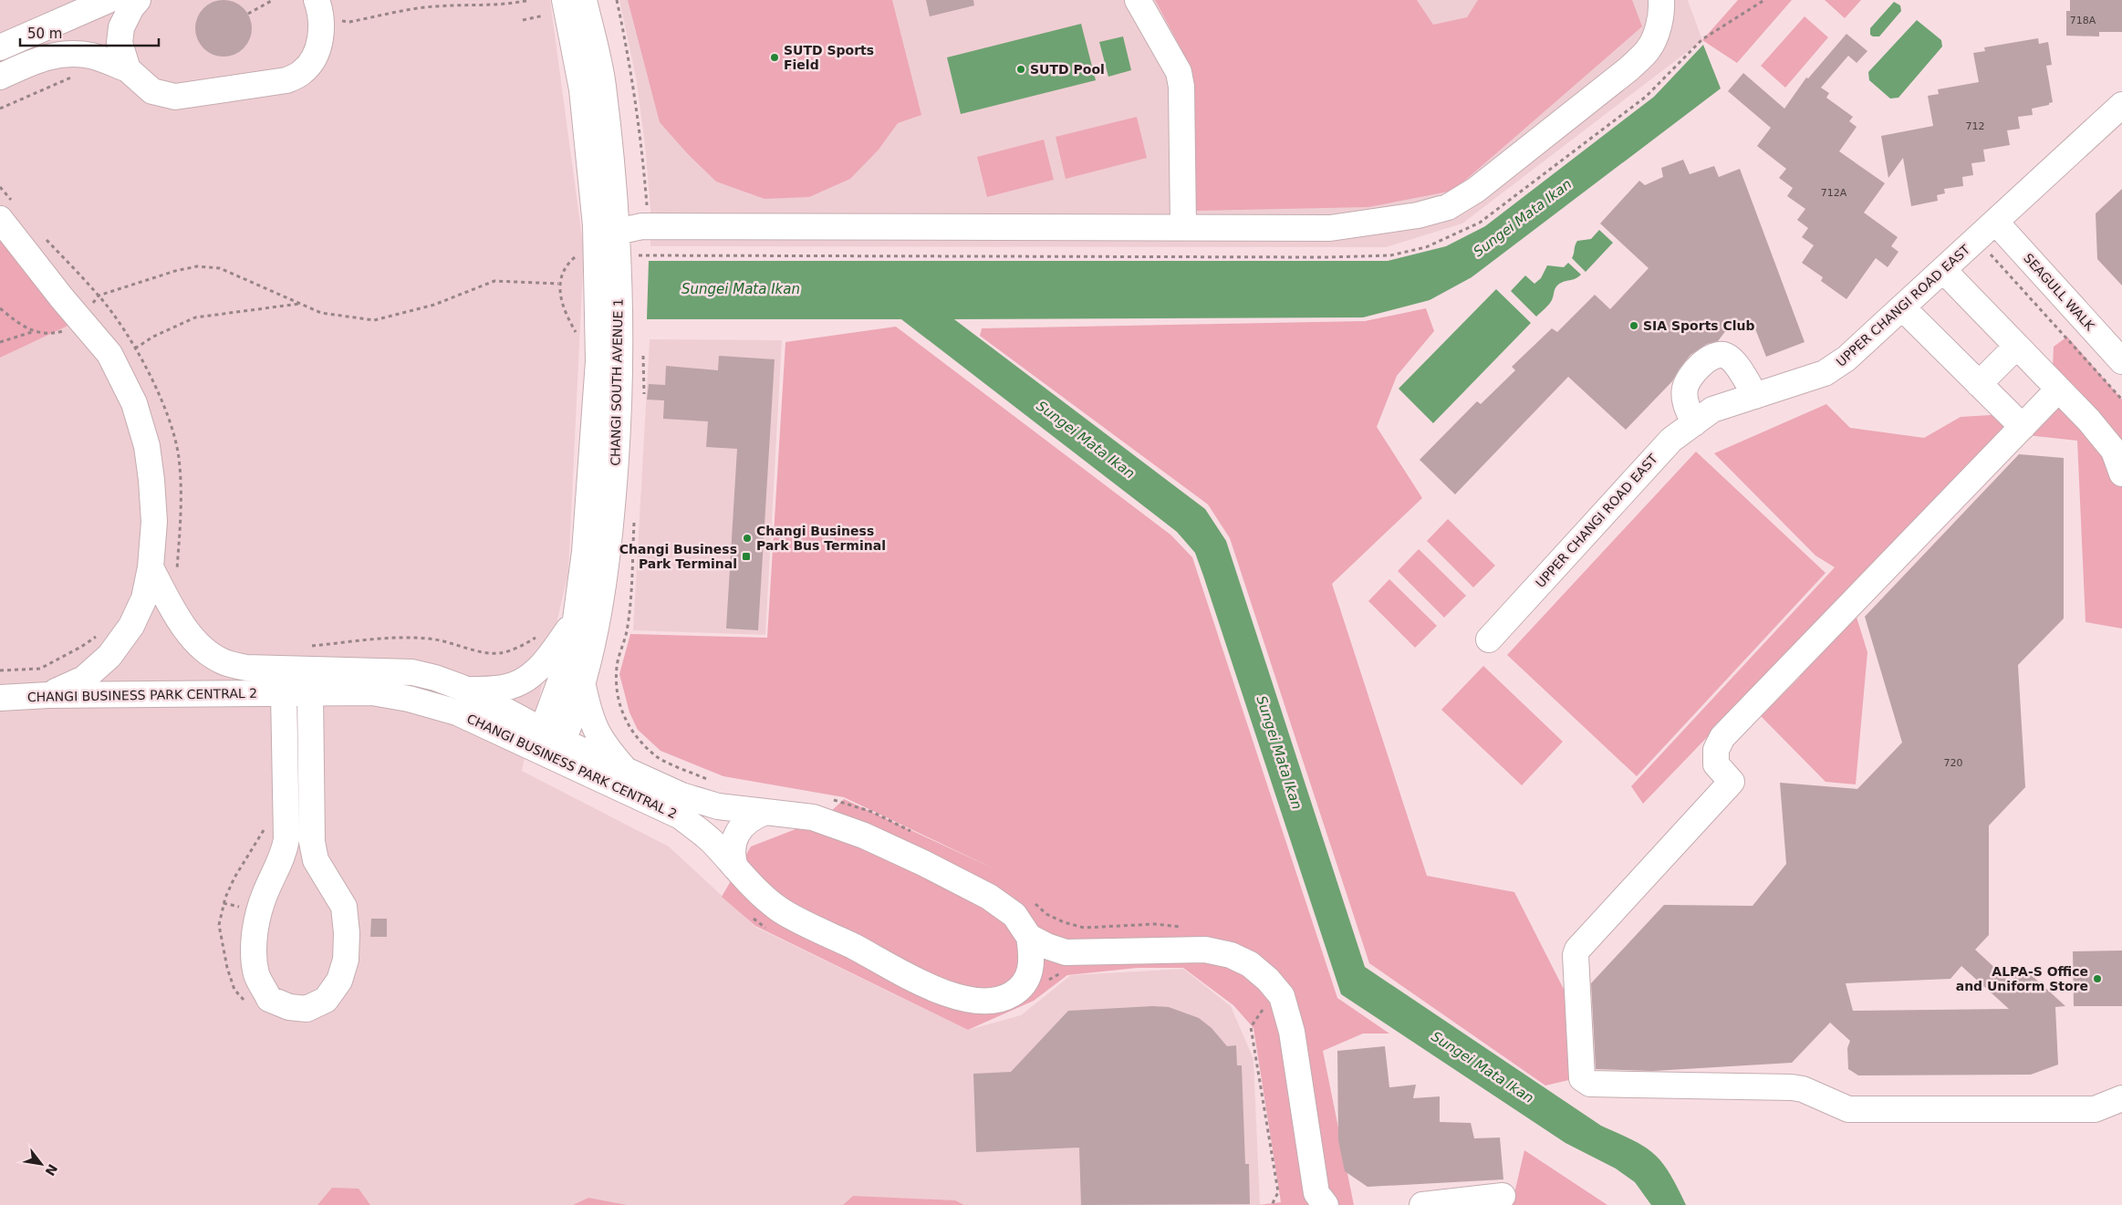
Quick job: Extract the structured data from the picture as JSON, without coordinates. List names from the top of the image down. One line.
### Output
{"streets":{"street":["SEAGULL WALK","UPPER CHANGI ROAD EAST","CHANGI SOUTH AVENUE 1","CHANGI BUSINESS PARK CENTRAL 2"]},"crossings":[["SEAGULL WALK","UPPER CHANGI ROAD EAST"],["CHANGI SOUTH AVENUE 1","CHANGI BUSINESS PARK CENTRAL 2"]],"water":["Sungei Mata Ikan"],"places":{"other":["SUTD Sports Field","SUTD Pool","SIA Sports Club","Changi Business Park Bus Terminal","ALPA-S Office and Uniform Store"],"transit":["Changi Business Park Terminal"]},"house_numbers":["718A","712","712A","720"],"scale_bar":"50 m","north":"bottom right"}
